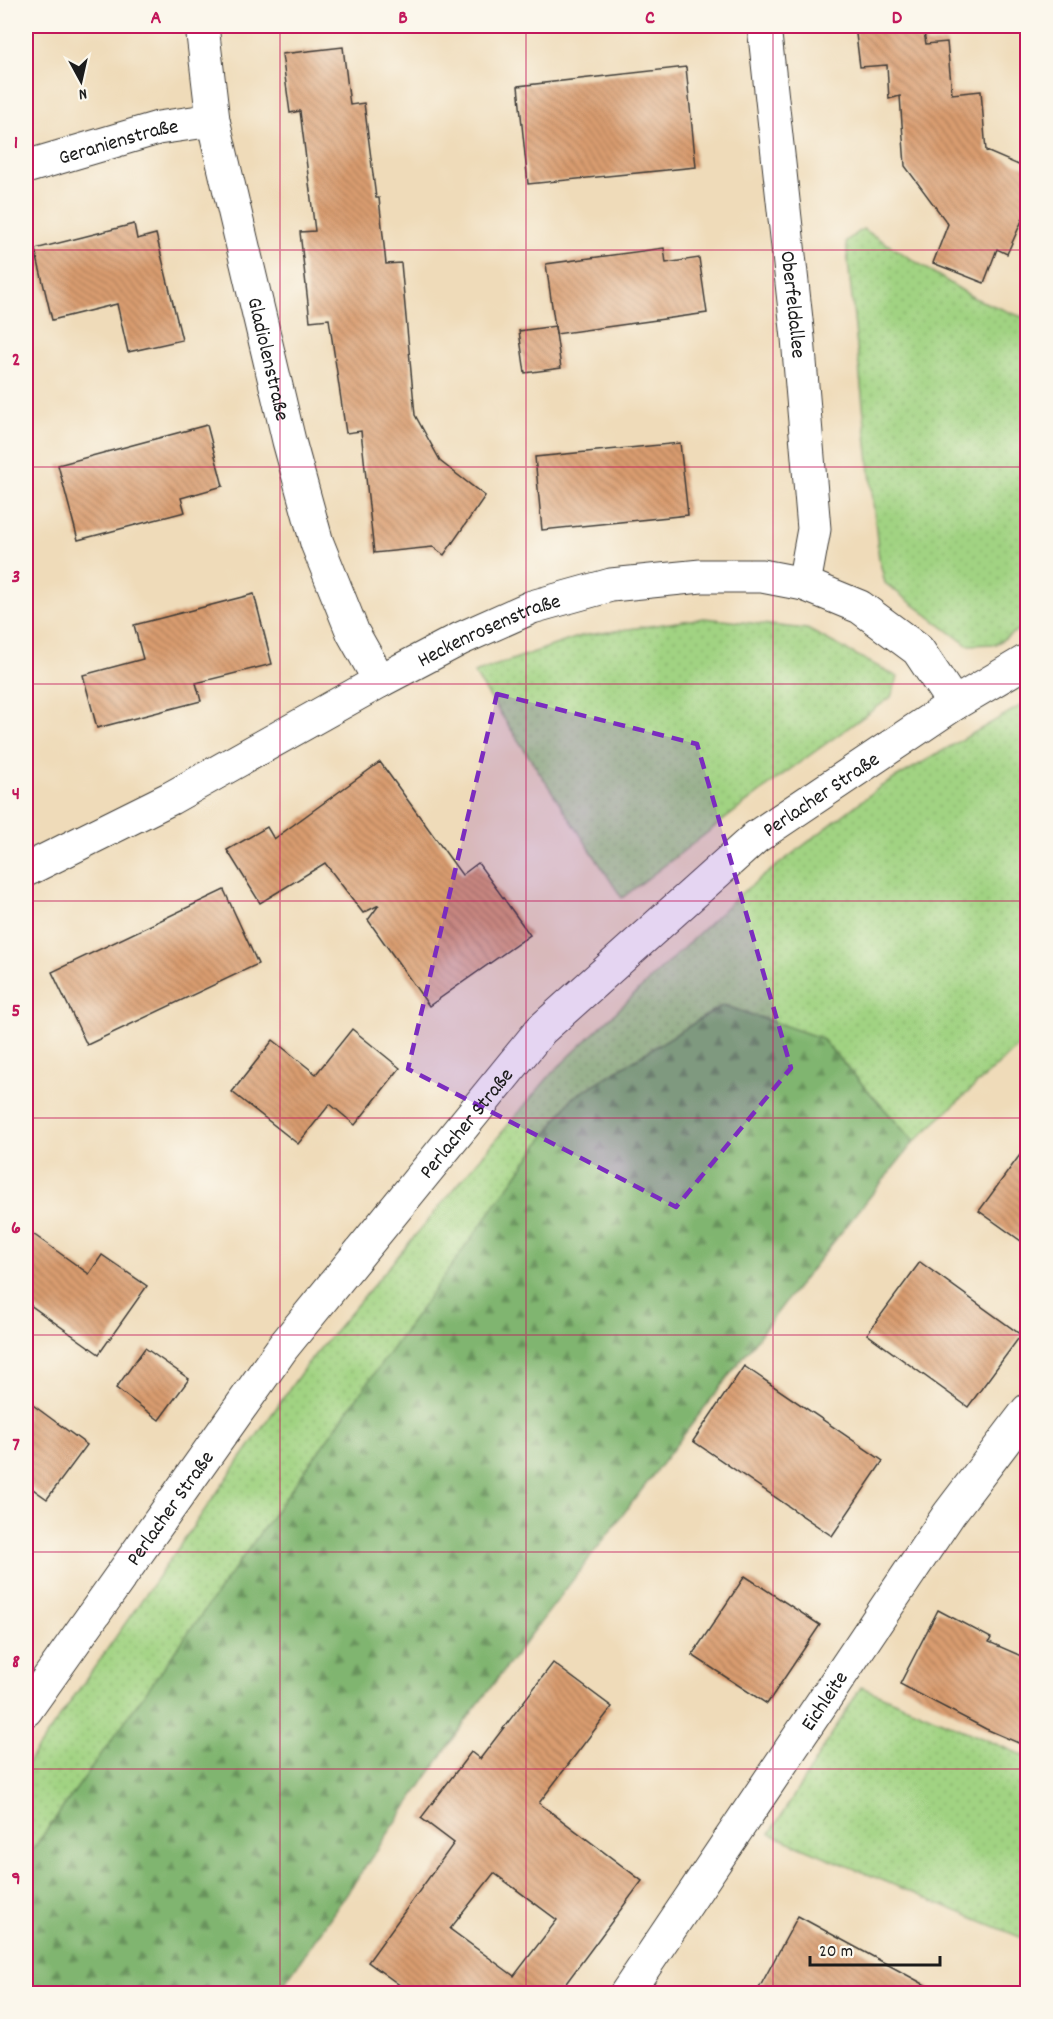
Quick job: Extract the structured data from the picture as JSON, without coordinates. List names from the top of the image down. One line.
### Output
{"streets":{"street":["Geranienstraße","Oberfeldallee","Gladiolenstraße","Heckenrosenstraße","Perlacher Straße","Eichleite"]},"crossings":[["Geranienstraße","Gladiolenstraße"],["Oberfeldallee","Heckenrosenstraße"],["Gladiolenstraße","Heckenrosenstraße"],["Heckenrosenstraße","Perlacher Straße"]],"scale_bar":"20 m","north":"bottom","grid":{"columns":["A","B","C","D"],"rows":["1","2","3","4","5","6","7","8","9"]}}
